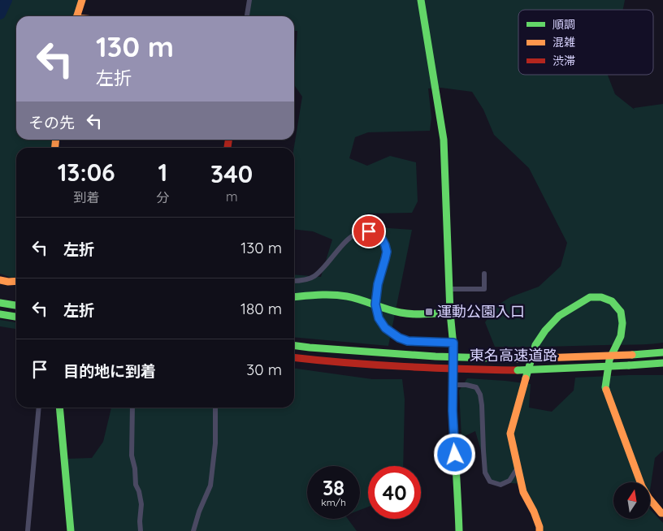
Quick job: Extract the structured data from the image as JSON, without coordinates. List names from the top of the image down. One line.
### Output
{"streets":{"main road":["東名高速道路"]},"places":{"transit":["運動公園入口"]},"legend":["順調","混雑","渋滞"],"north":"top","page":{"turn":["130 m","左折"],"then":"その先","eta":["13:06","到着","1","分","340","m"],"list":[{"name":"左折","value":"130 m"},{"name":"左折","value":"180 m"},{"name":"目的地に到着","value":"30 m"}],"speed":"38 km/h","limit":"40"}}
